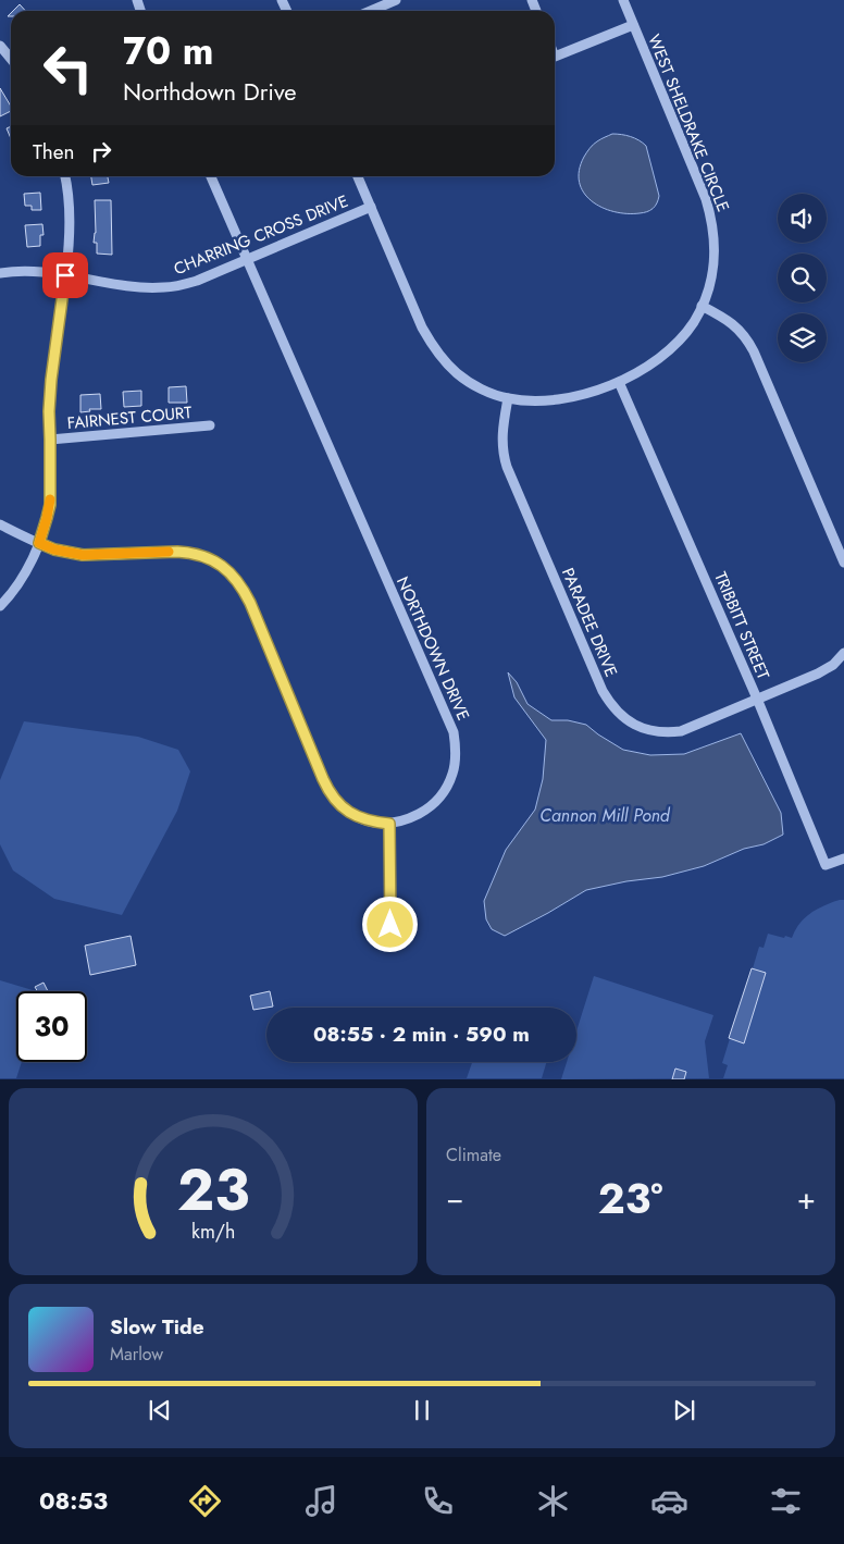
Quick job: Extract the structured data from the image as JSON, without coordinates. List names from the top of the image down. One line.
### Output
{"streets":{"street":["WEST SHELDRAKE CIRCLE","CHARRING CROSS DRIVE","FAIRNEST COURT","PARADEE DRIVE","TRIBBITT STREET","NORTHDOWN DRIVE"]},"crossings":[["WEST SHELDRAKE CIRCLE","CHARRING CROSS DRIVE"],["WEST SHELDRAKE CIRCLE","PARADEE DRIVE"],["WEST SHELDRAKE CIRCLE","TRIBBITT STREET"],["CHARRING CROSS DRIVE","NORTHDOWN DRIVE"],["PARADEE DRIVE","TRIBBITT STREET"]],"water":["Cannon Mill Pond"],"page":{"turn":["70 m","Northdown Drive"],"then":"Then","limit":"30","trip":"08:55 · 2 min · 590 m","tile":"Climate","heat":["−","23°","+"],"song":["Slow Tide","Marlow"],"tabs":"08:53","gauge":["23","km/h"]}}
